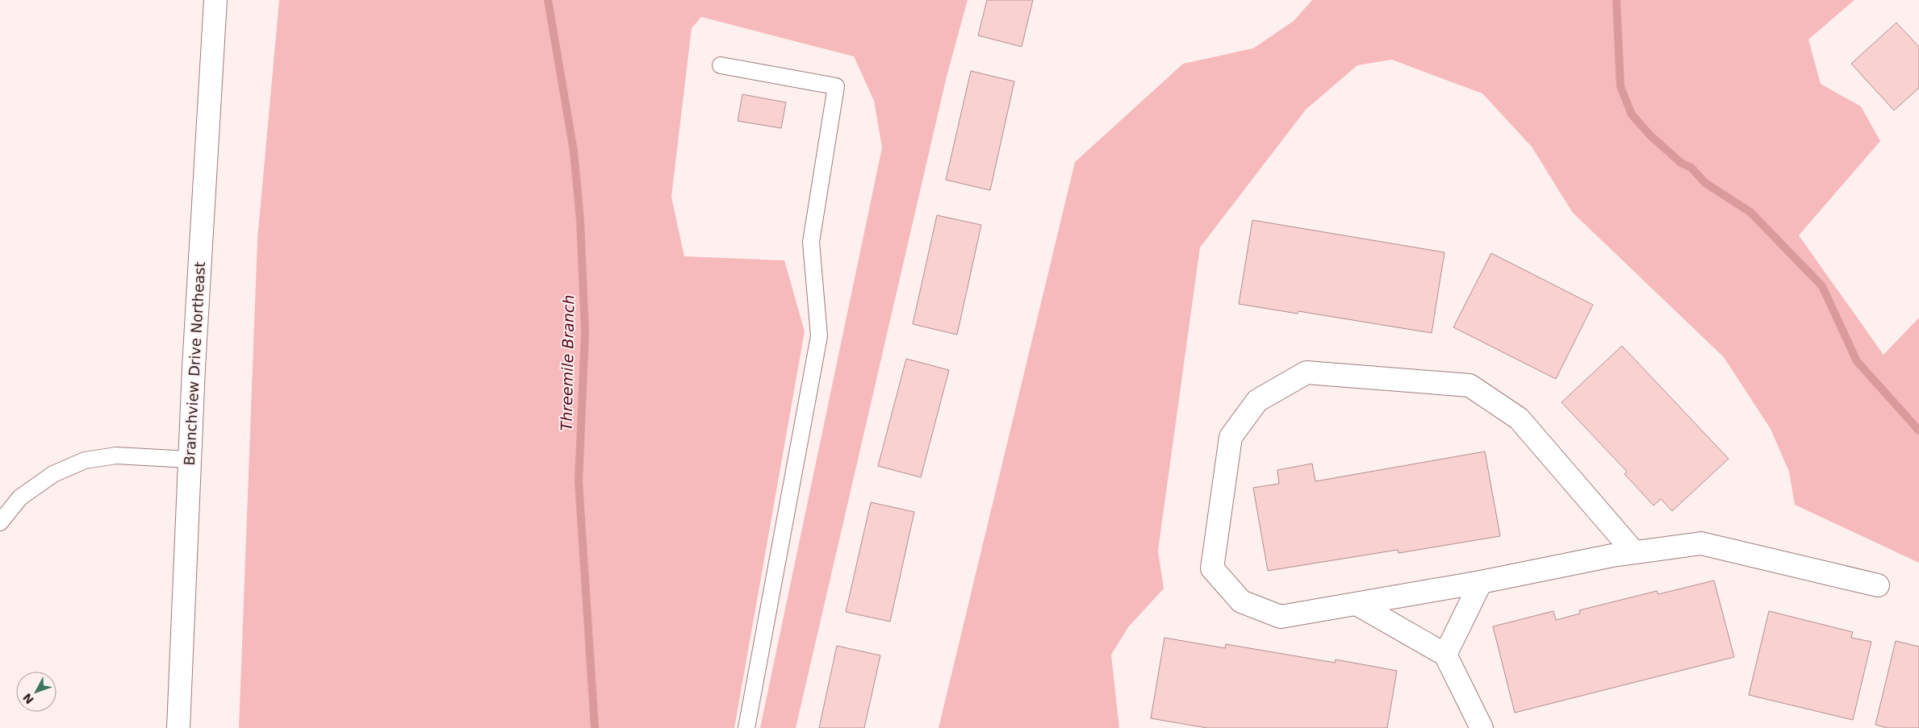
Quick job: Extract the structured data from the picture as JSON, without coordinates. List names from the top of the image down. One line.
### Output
{"streets":{"street":["Branchview Drive Northeast"]},"water":["Threemile Branch"],"north":"bottom left"}
